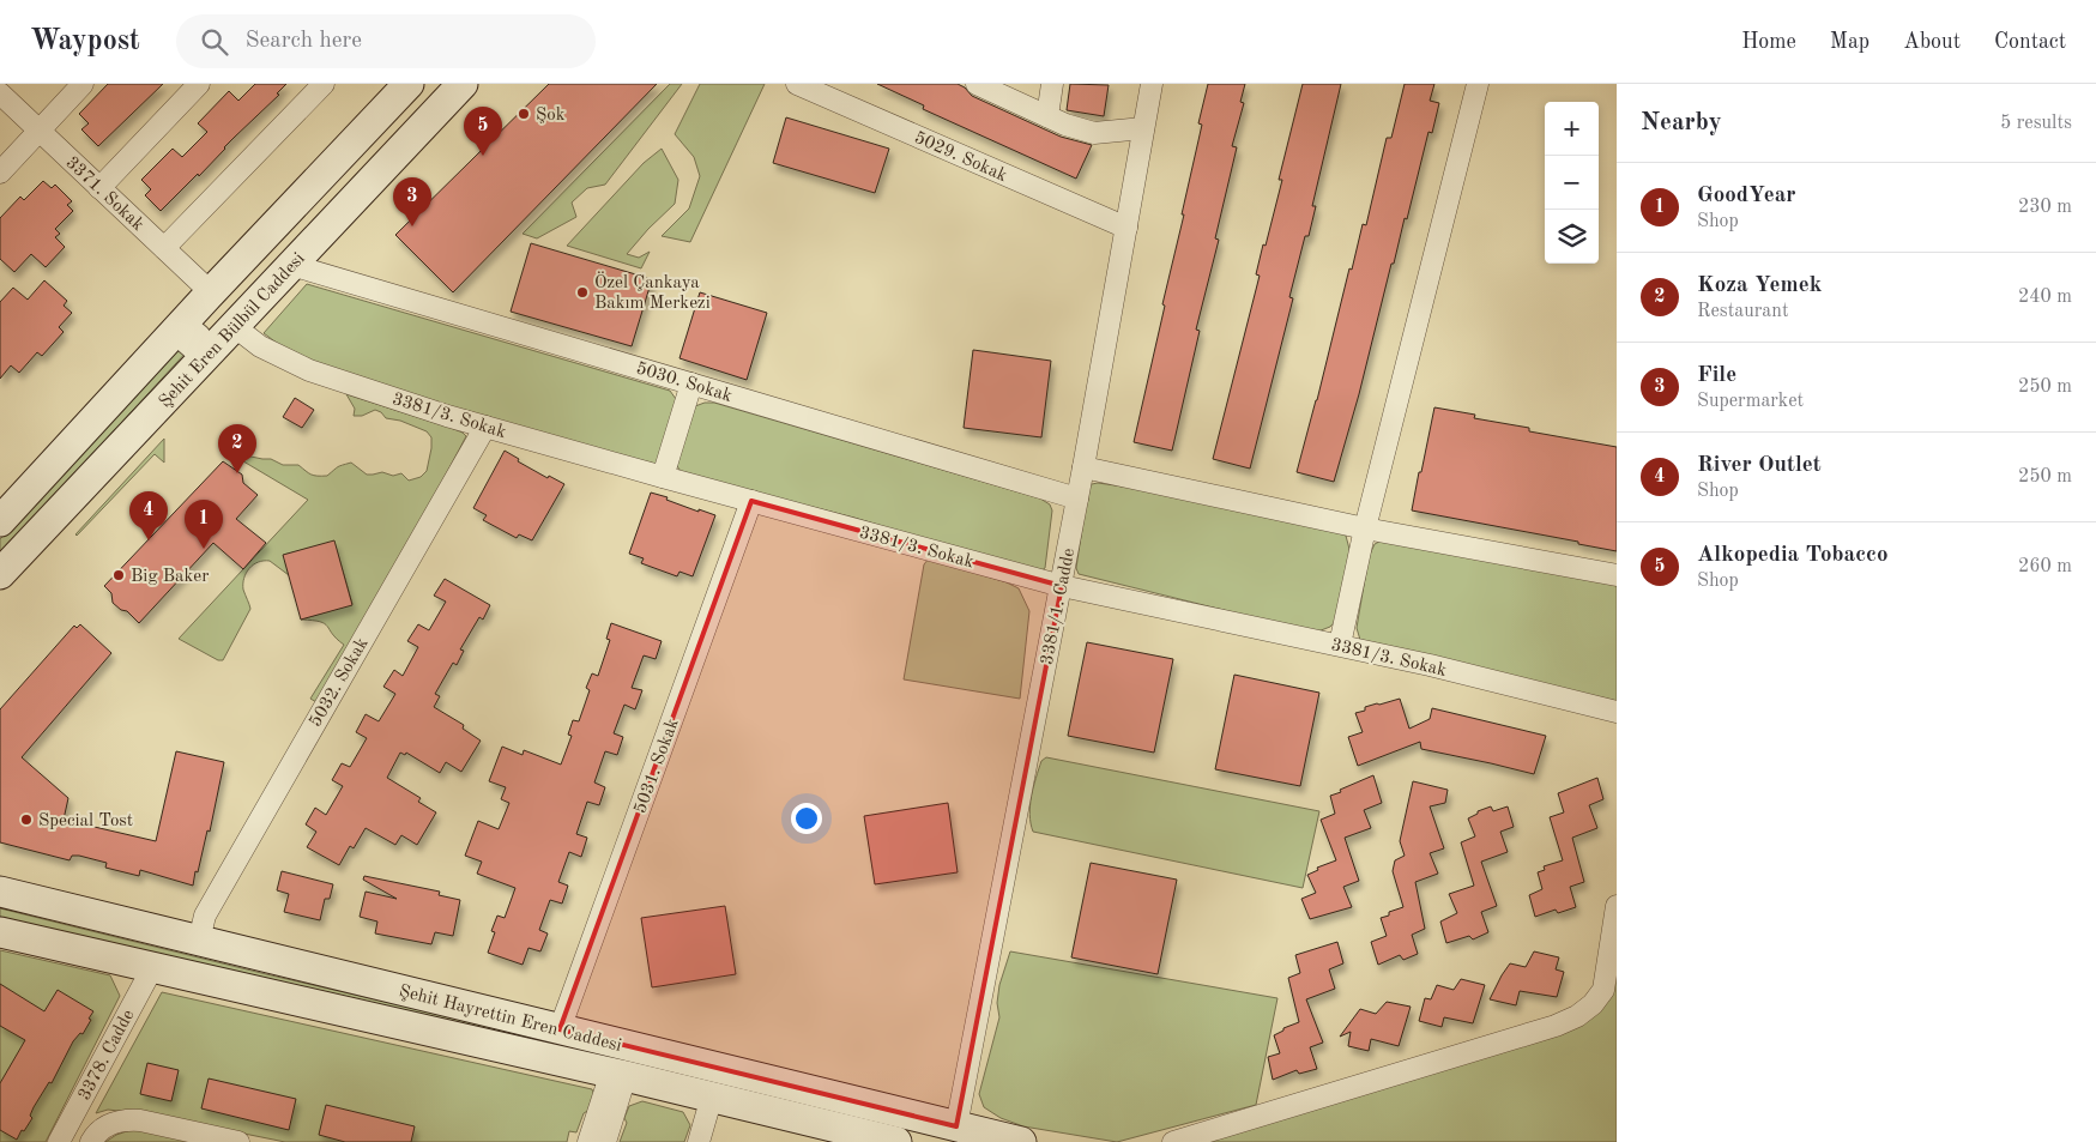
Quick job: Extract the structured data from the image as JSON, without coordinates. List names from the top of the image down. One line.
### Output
{"streets":{"main road":["Şehit Eren Bülbül Caddesi","Şehit Hayrettin Eren Caddesi"],"street":["5029. Sokak","3371. Sokak","5030. Sokak","3381/3. Sokak","3381/1. Cadde","5032. Sokak","5031. Sokak","3378. Cadde"]},"crossings":[["5029. Sokak","3381/1. Cadde"],["Şehit Eren Bülbül Caddesi","5030. Sokak"],["Şehit Eren Bülbül Caddesi","3381/3. Sokak"],["5030. Sokak","3381/1. Cadde"],["3381/3. Sokak","3381/1. Cadde"],["3381/3. Sokak","5032. Sokak"],["3381/3. Sokak","5031. Sokak"],["3381/1. Cadde","Şehit Hayrettin Eren Caddesi"],["5032. Sokak","Şehit Hayrettin Eren Caddesi"],["5031. Sokak","Şehit Hayrettin Eren Caddesi"],["Şehit Hayrettin Eren Caddesi","3378. Cadde"]],"places":["Şok","Özel Çankaya Bakım Merkezi","Big Baker","Special Tost"],"page":{"header":"Waypost","search":"Search here","nav":["Home","Map","About","Contact"],"heading":["Nearby","5 results"],"map_buttons":["+","−"],"pins":["5","3","2","4","1"],"list":[{"mark":"1","name":"GoodYear","note":"Shop","value":"230 m"},{"mark":"2","name":"Koza Yemek","note":"Restaurant","value":"240 m"},{"mark":"3","name":"File","note":"Supermarket","value":"250 m"},{"mark":"4","name":"River Outlet","note":"Shop","value":"250 m"},{"mark":"5","name":"Alkopedia Tobacco","note":"Shop","value":"260 m"}]}}
